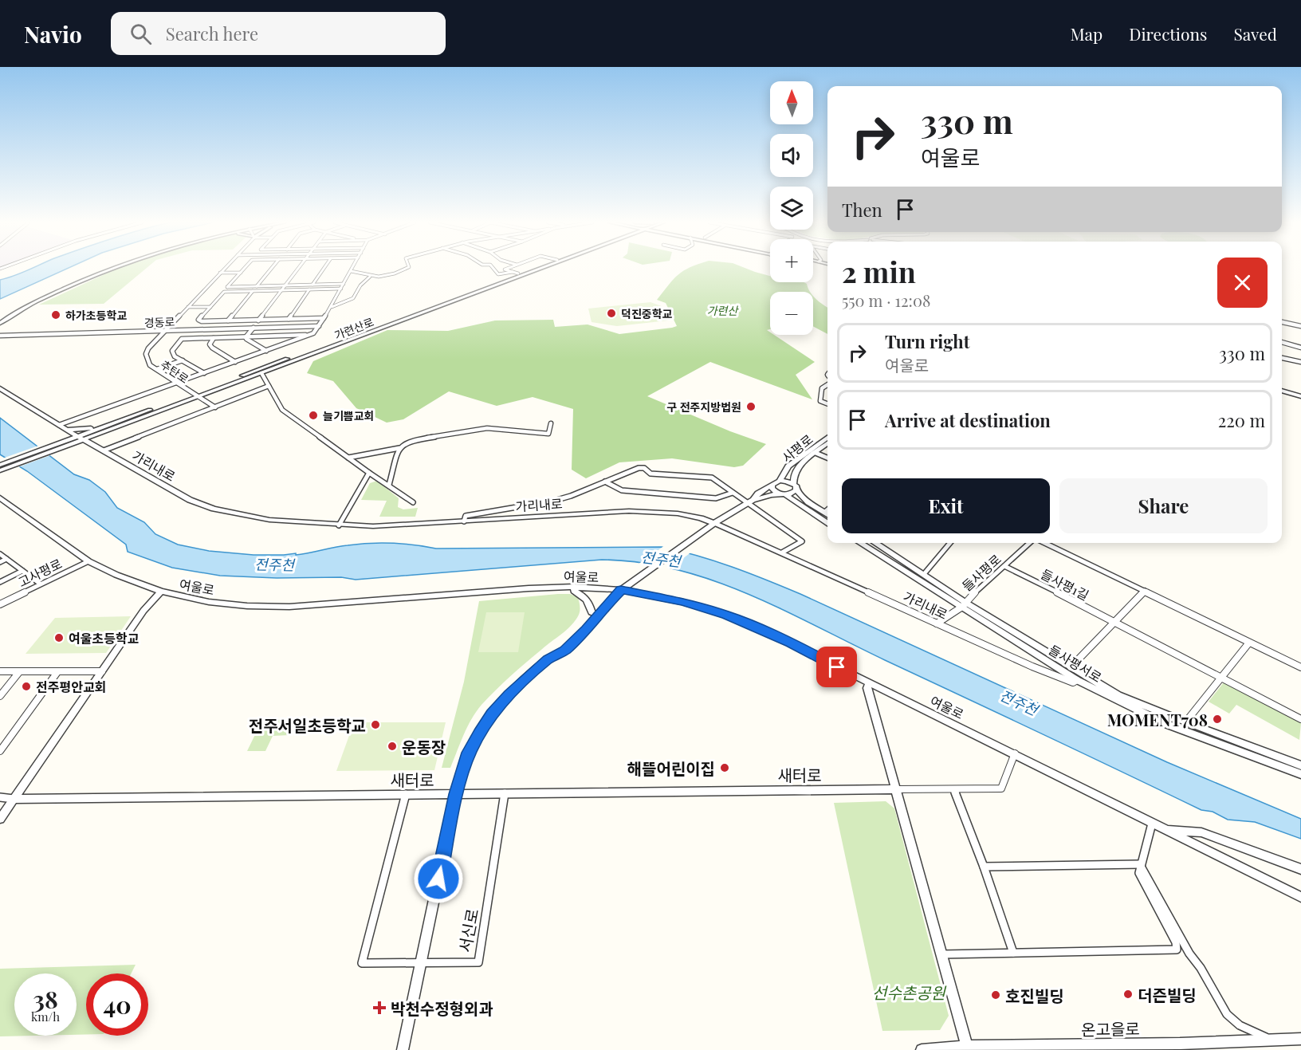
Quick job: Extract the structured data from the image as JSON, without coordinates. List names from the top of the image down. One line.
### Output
{"streets":{"street":["경동로","가련산로","추탄로","사평로","가리내로","고사평로","들사평로","여울로","들사평1길","들사평서로","새터로","서신로","온고을로"]},"crossings":[["경동로","추탄로"],["가련산로","추탄로"],["가련산로","가리내로"],["사평로","가리내로"],["사평로","여울로"],["가리내로","들사평로"],["가리내로","들사평서로"],["고사평로","여울로"],["들사평로","들사평1길"],["들사평로","들사평서로"],["여울로","새터로"],["새터로","서신로"]],"water":["전주천"],"parks":["가련산","선수촌공원"],"places":{"other":["덕진중학교","하가초등학교","구 전주지방법원","늘기쁨교회","여울초등학교","전주평안교회","MOMENT708","전주서일초등학교","운동장","해뜰어린이집","더즌빌딩","호진빌딩"],"health":["박천수정형외과"]},"north":"top","page":{"header":"Navio","search":"Search here","nav":["Map","Directions","Saved"],"map_buttons":["+","−"],"turn":["330 m","여울로"],"then":"Then","heading":["2 min","550 m · 12:08"],"list":[{"name":"Turn right","note":"여울로","value":"330 m"},{"name":"Arrive at destination","value":"220 m"}],"buttons":["Exit","Share"],"speed":"38 km/h","limit":"40"}}
